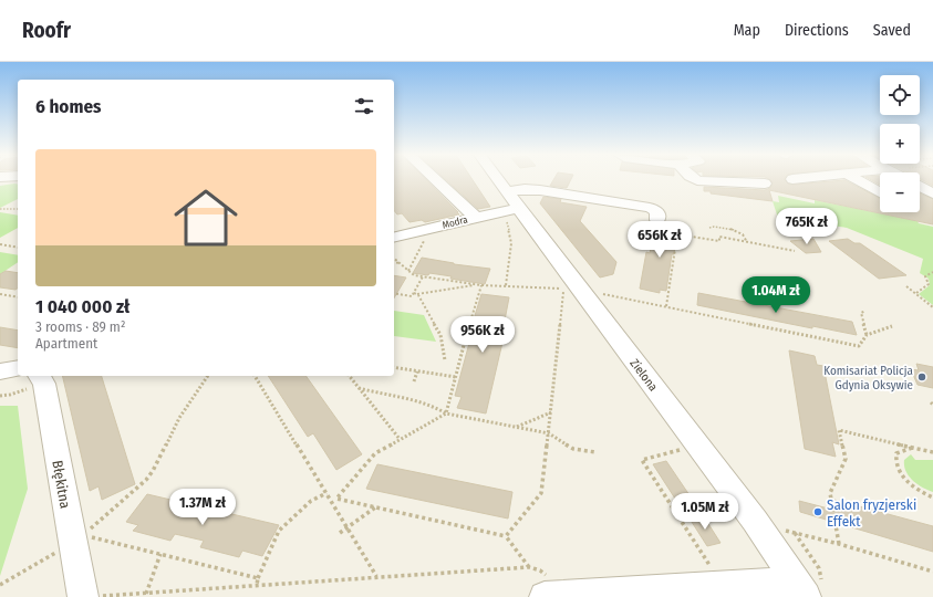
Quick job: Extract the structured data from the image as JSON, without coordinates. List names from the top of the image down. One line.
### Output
{"streets":{"street":["Modra","Zielona","Błękitna"]},"crossings":[["Modra","Zielona"]],"places":["Komisariat Policja Gdynia Oksywie","Salon fryzjerski Effekt"],"page":{"header":"Roofr","nav":["Map","Directions","Saved"],"map_buttons":["+","−"],"heading":"6 homes","list":[{"name":"1 040 000 zł","note":"3 rooms · 89 m² · Apartment"}],"price":["765K zł","656K zł","1.04M zł","956K zł","1.37M zł","1.05M zł"]}}
